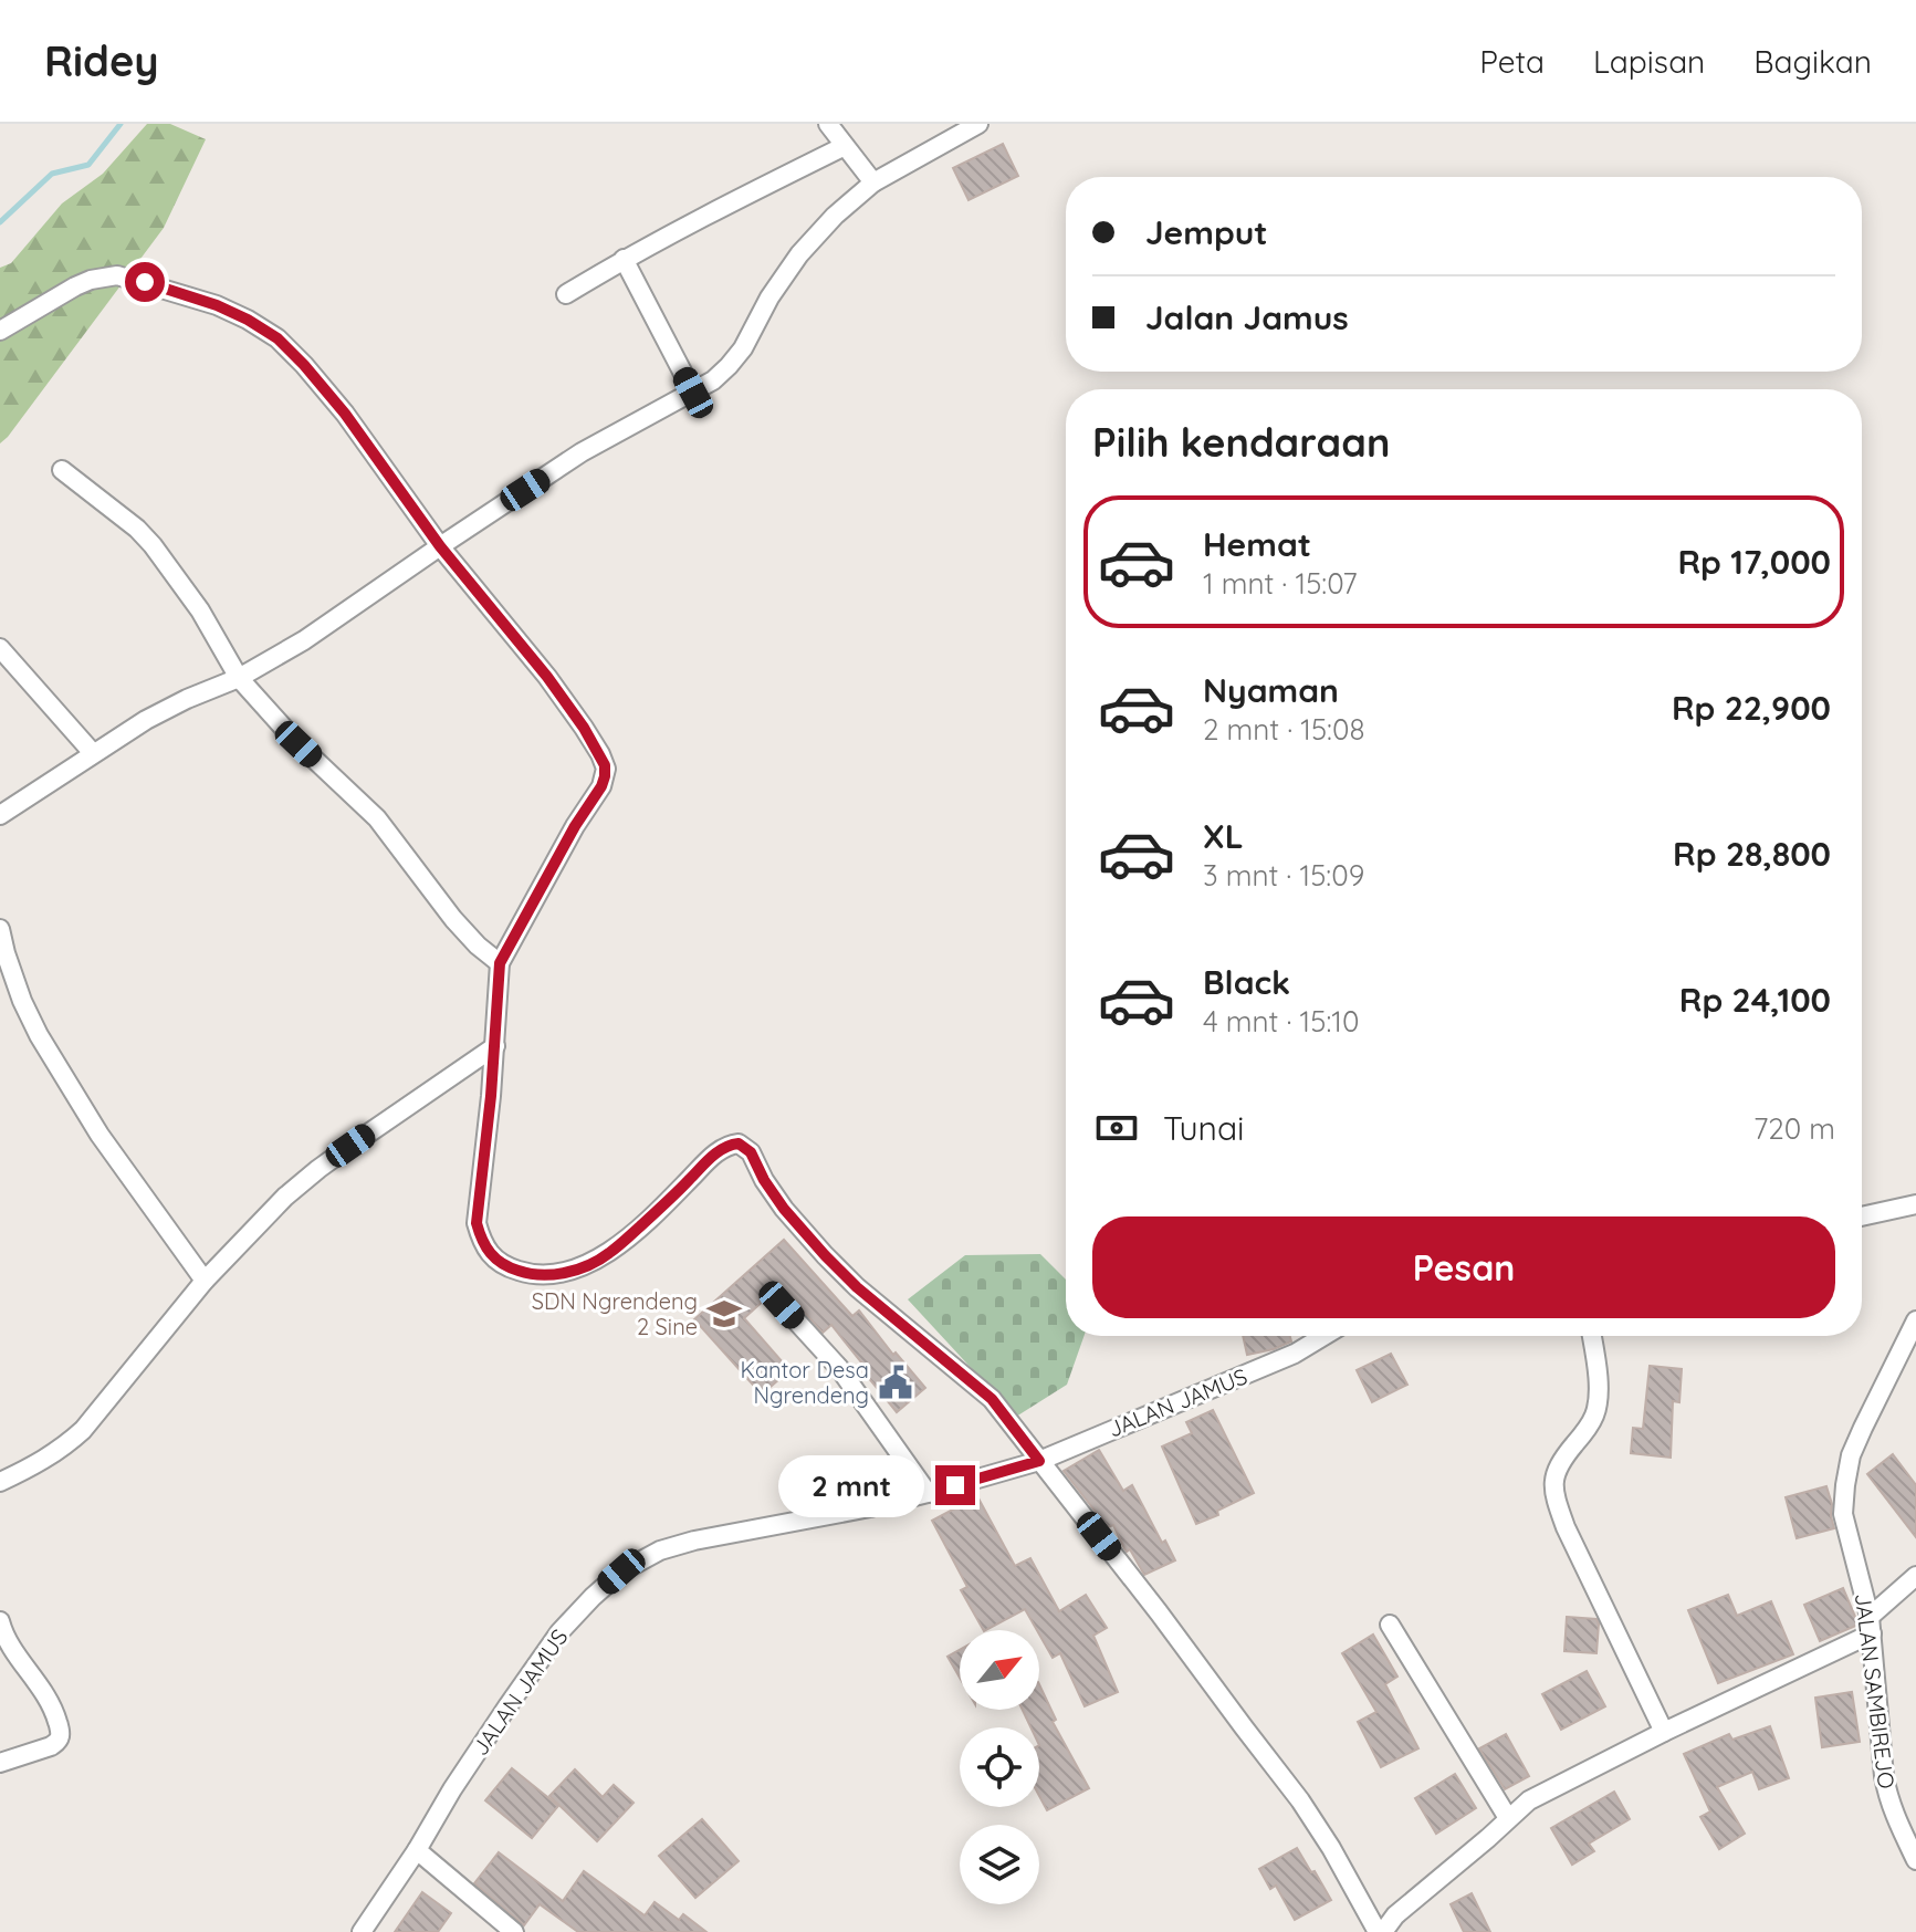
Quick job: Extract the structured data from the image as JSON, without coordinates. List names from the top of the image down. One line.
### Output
{"streets":{"street":["JALAN JAMUS","JALAN SAMBIREJO"]},"places":{"school or university":["SDN Ngrendeng 2 Sine"],"public building":["Kantor Desa Ngrendeng"]},"north":"top right","page":{"header":"Ridey","nav":["Peta","Lapisan","Bagikan"],"banner":["Jemput","Jalan Jamus"],"heading":"Pilih kendaraan","list":[{"name":"Hemat","note":"1 mnt · 15:07","value":"Rp 17,000"},{"name":"Nyaman","note":"2 mnt · 15:08","value":"Rp 22,900"},{"name":"XL","note":"3 mnt · 15:09","value":"Rp 28,800"},{"name":"Black","note":"4 mnt · 15:10","value":"Rp 24,100"}],"pay":["Tunai","720 m"],"buttons":"Pesan","bubble":"2 mnt"}}
